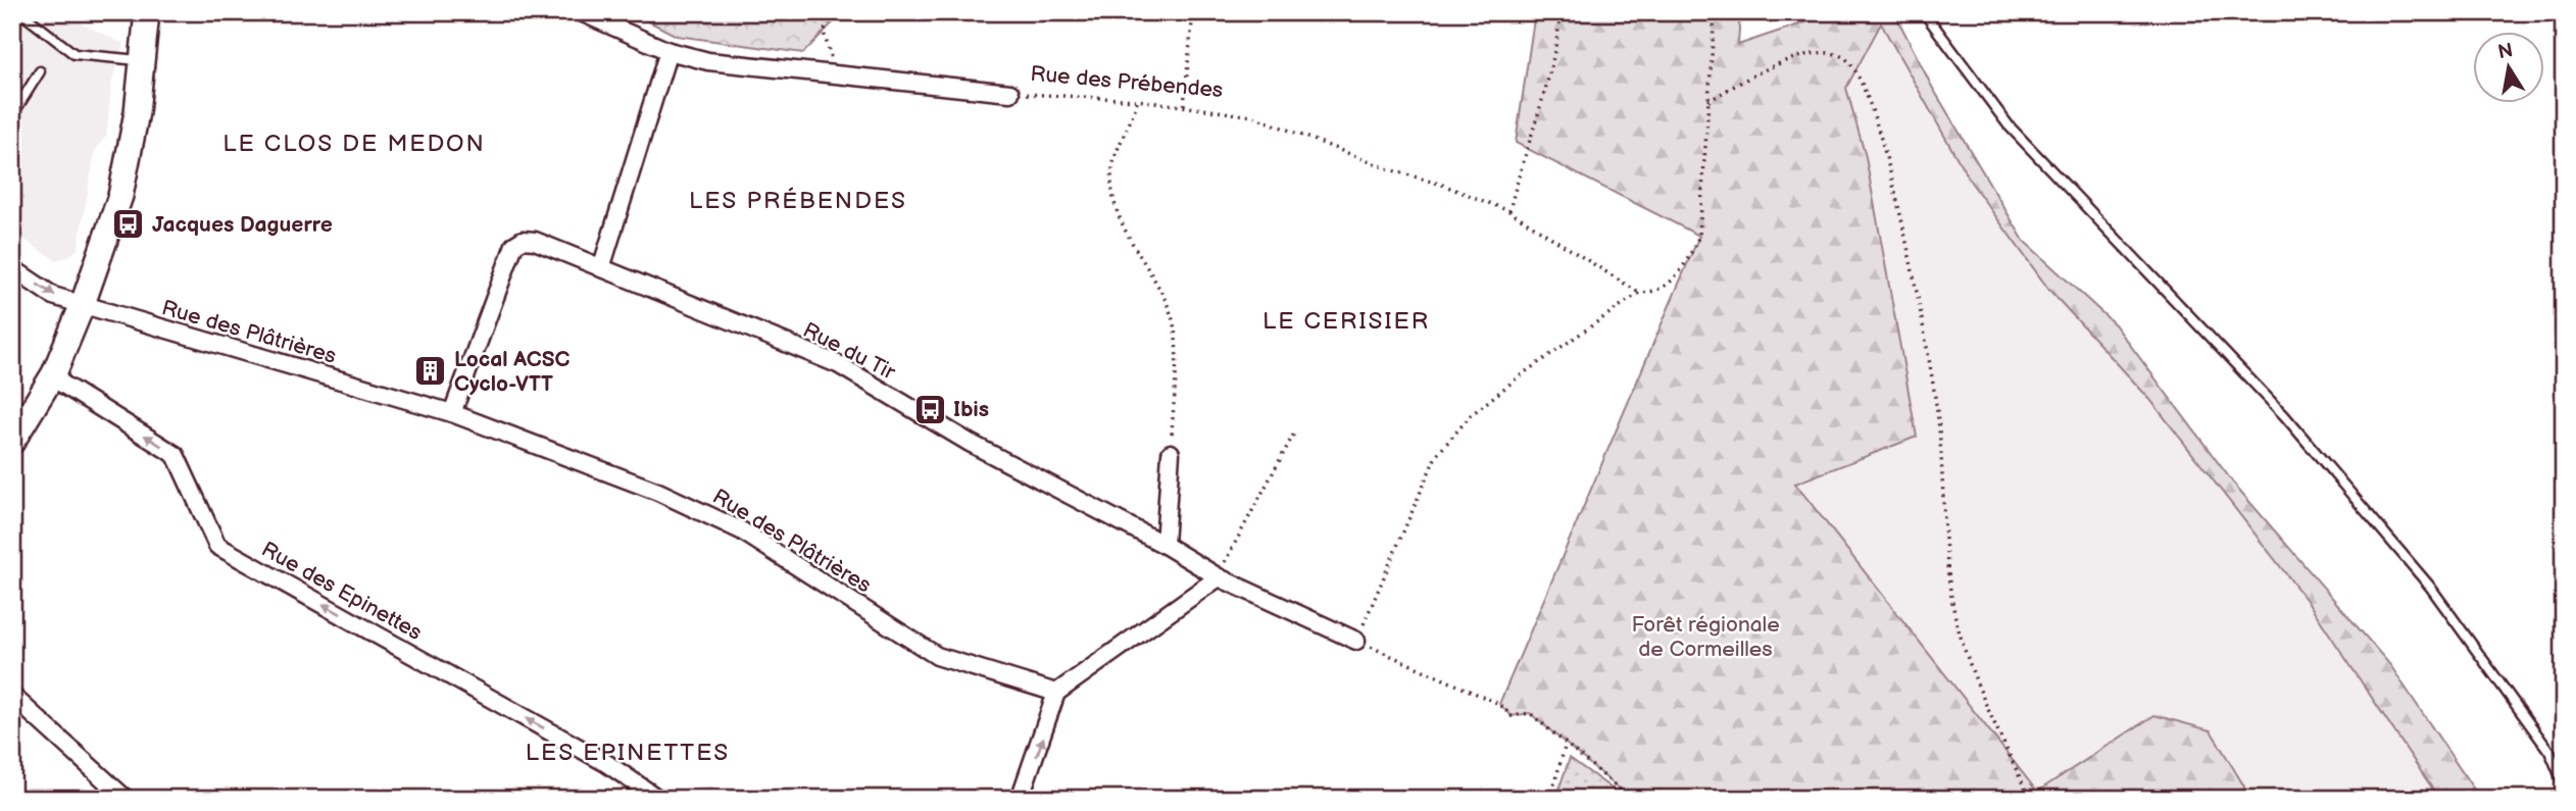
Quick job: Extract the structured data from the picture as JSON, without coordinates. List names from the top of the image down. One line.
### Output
{"streets":{"street":["Rue des Prébendes","Rue des Plâtrières","Rue du Tir","Rue des Epinettes"]},"crossings":[["Rue des Plâtrières","Rue du Tir"]],"one_way":["Rue des Epinettes"],"districts":["LE CLOS DE MEDON","LES PRÉBENDES","LE CERISIER","LES EPINETTES"],"parks":["Forêt régionale de Cormeilles"],"places":{"bus stop":["Jacques Daguerre","Ibis"],"building":["Local ACSC Cyclo-VTT"]},"north":"top"}
